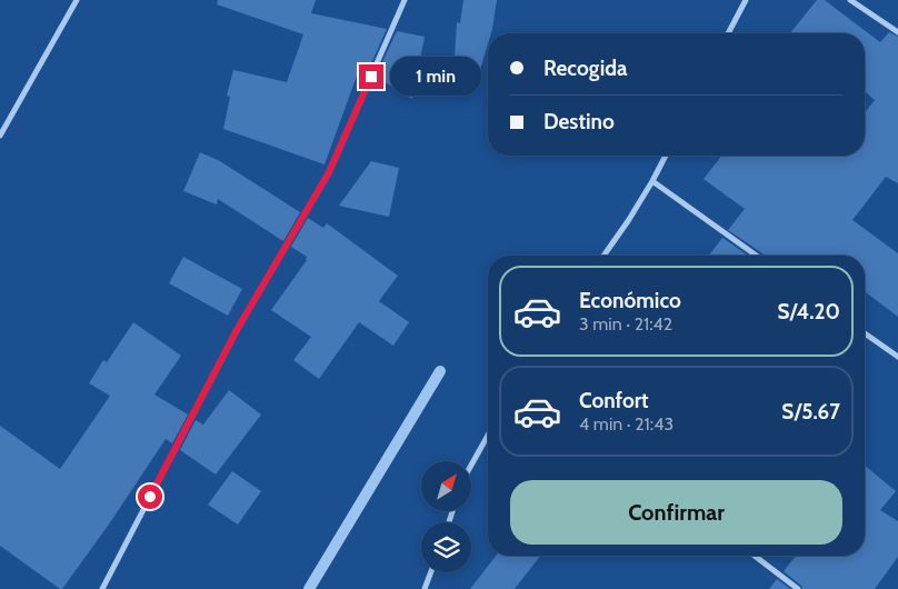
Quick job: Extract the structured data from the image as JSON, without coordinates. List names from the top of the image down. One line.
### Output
{"north":"top right","page":{"banner":["Recogida","Destino"],"bubble":"1 min","list":[{"name":"Económico","note":"3 min · 21:42","value":"S/4.20"},{"name":"Confort","note":"4 min · 21:43","value":"S/5.67"}],"buttons":"Confirmar"}}
